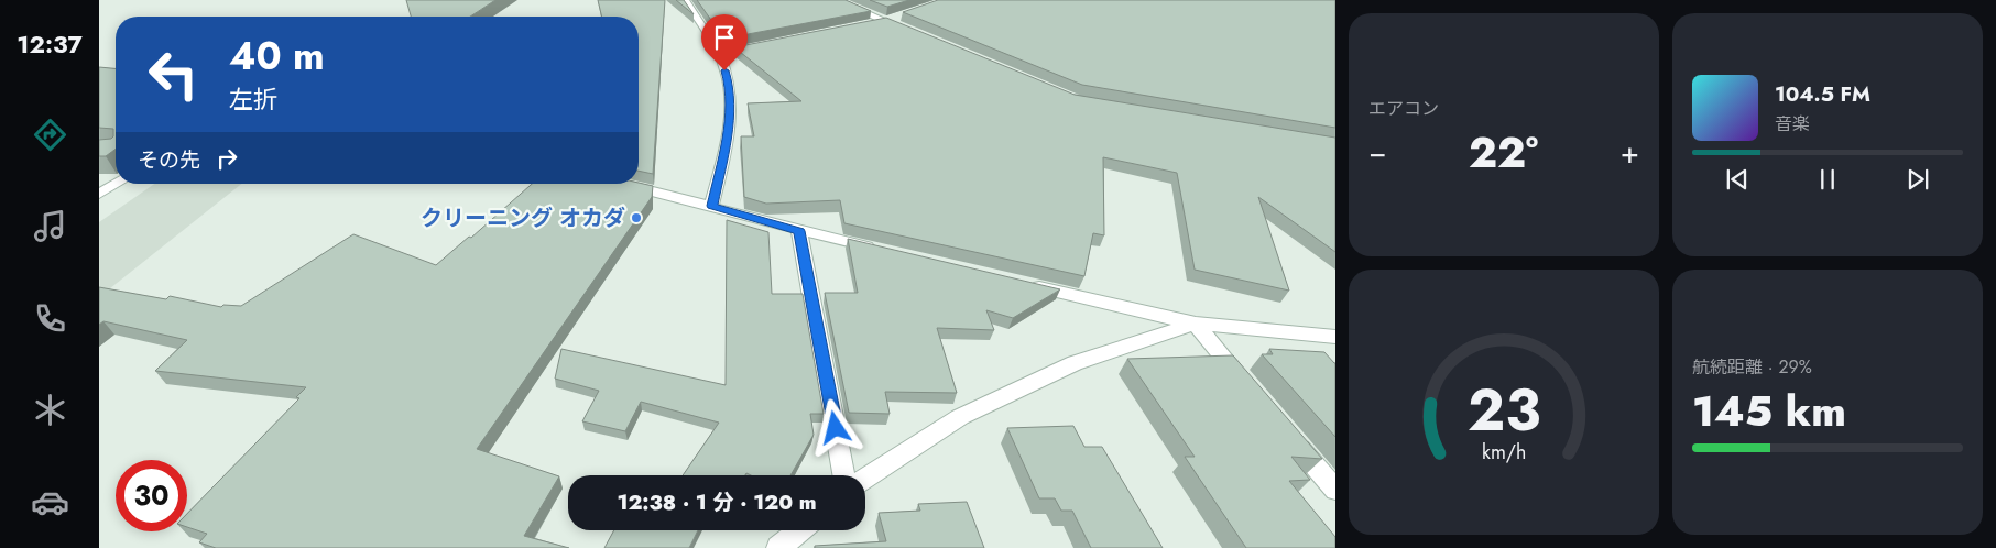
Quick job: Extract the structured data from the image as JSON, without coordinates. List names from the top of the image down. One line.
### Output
{"places":["クリーニング オカダ"],"page":{"tabs":"12:37","tile":["エアコン",["航続距離 · 29%","145 km"]],"turn":["40 m","左折"],"song":["104.5 FM","音楽"],"heat":["−","22°","+"],"then":"その先","limit":"30","trip":"12:38 · 1 分 · 120 m","gauge":["23","km/h"]}}
